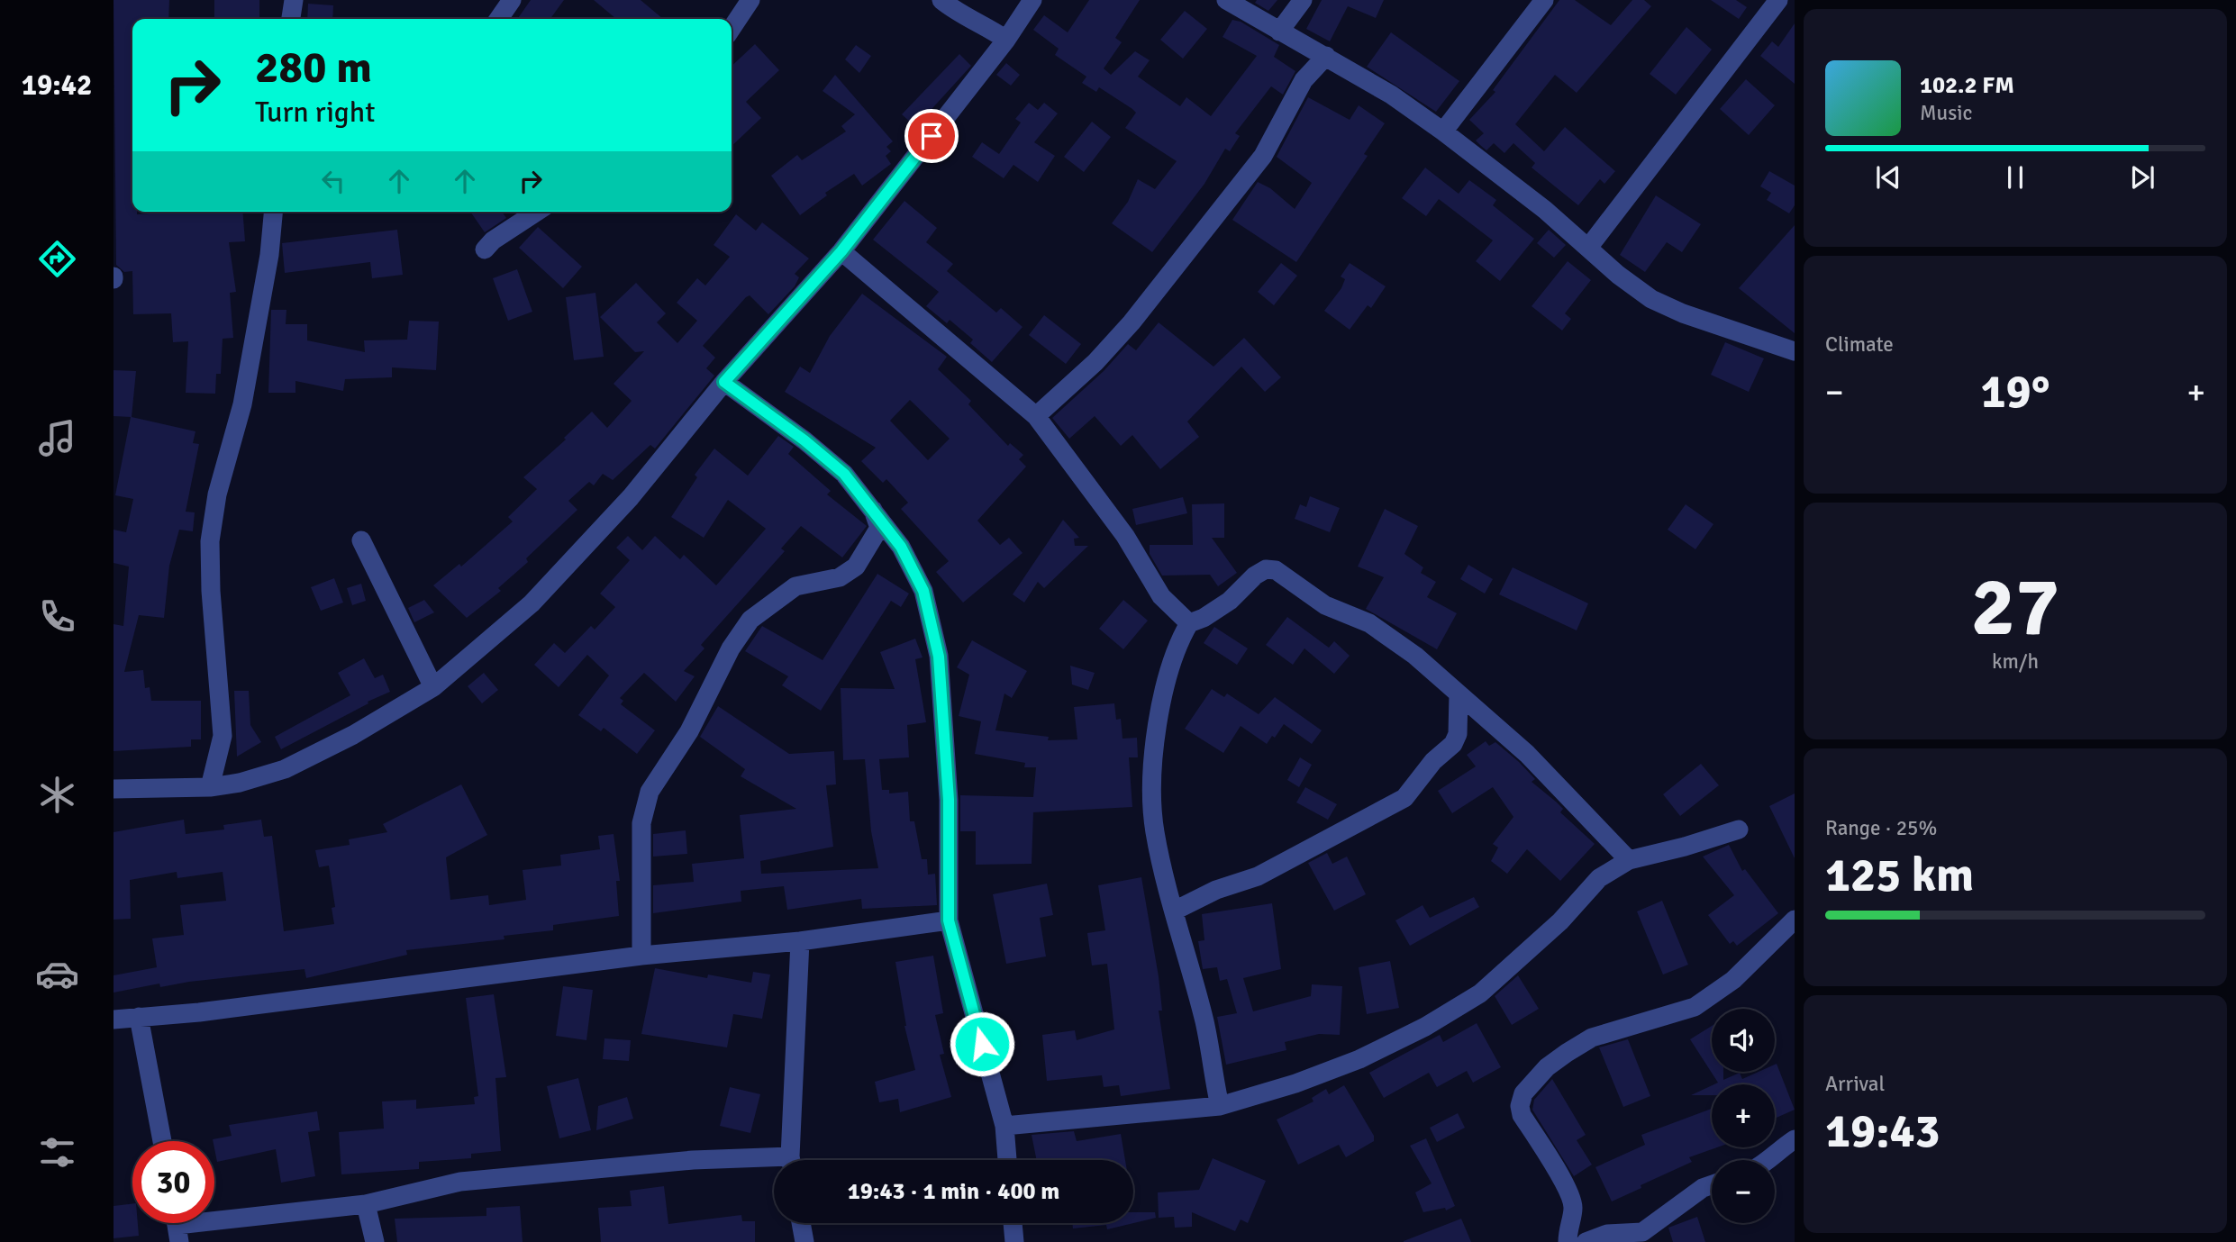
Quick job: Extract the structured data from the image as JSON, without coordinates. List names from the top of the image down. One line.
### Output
{"page":{"tabs":"19:42","turn":["280 m","Turn right"],"song":["102.2 FM","Music"],"tile":["Climate",["27","km/h"],["Range · 25%","125 km"],["Arrival","19:43"]],"heat":["−","19°","+"],"map_buttons":["+","−"],"limit":"30","trip":"19:43 · 1 min · 400 m"}}
